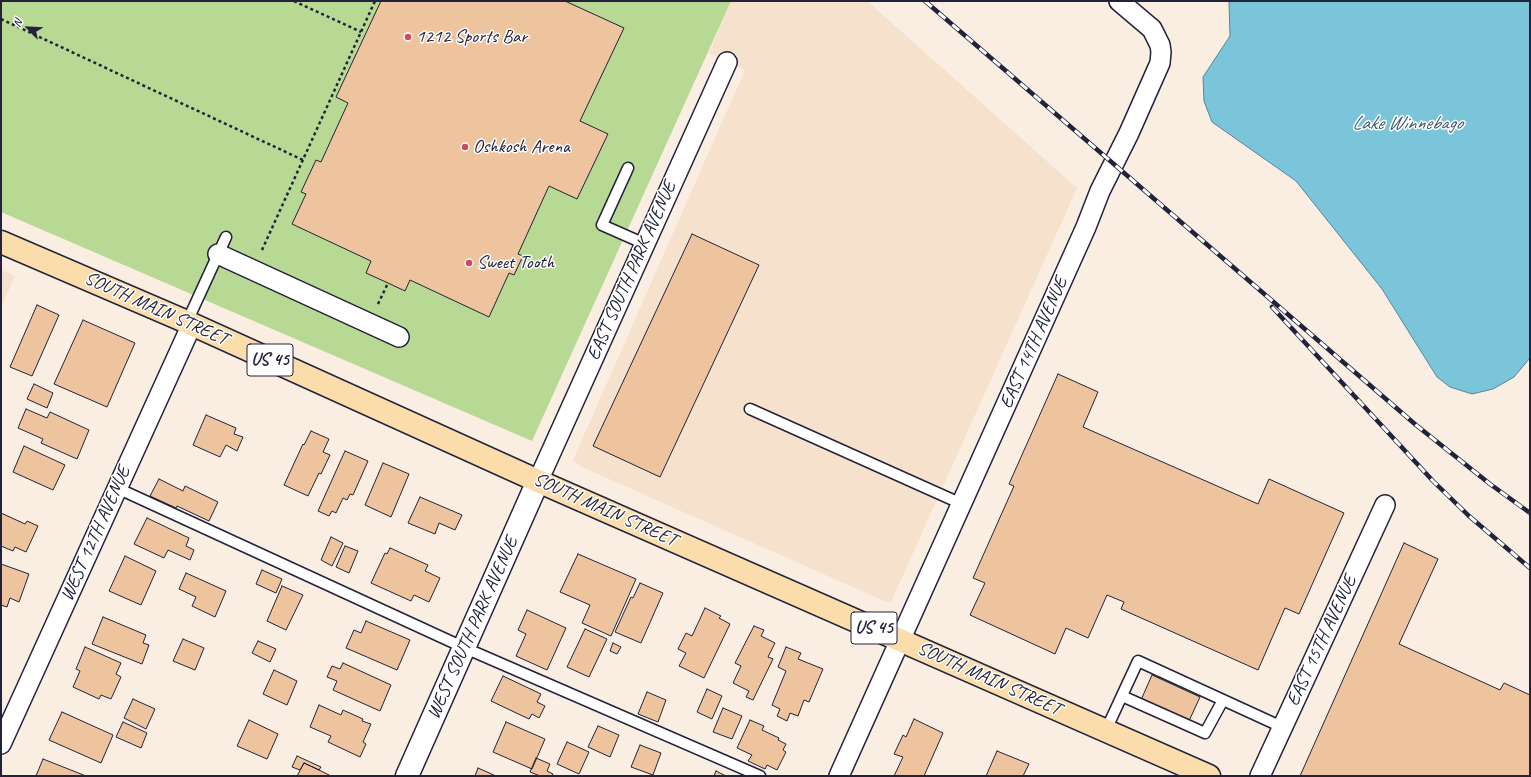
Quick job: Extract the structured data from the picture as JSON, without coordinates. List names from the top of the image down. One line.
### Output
{"streets":{"main road":["SOUTH MAIN STREET","US 45","WEST SOUTH PARK AVENUE"],"street":["EAST SOUTH PARK AVENUE","EAST 14TH AVENUE","WEST 12TH AVENUE","EAST 15TH AVENUE"]},"crossings":[["EAST SOUTH PARK AVENUE","SOUTH MAIN STREET"],["EAST SOUTH PARK AVENUE","WEST SOUTH PARK AVENUE"],["SOUTH MAIN STREET","EAST 14TH AVENUE"],["SOUTH MAIN STREET","WEST 12TH AVENUE"],["SOUTH MAIN STREET","WEST SOUTH PARK AVENUE"]],"water":["Lake Winnebago"],"places":["1212 Sports Bar","Oshkosh Arena","Sweet Tooth"],"north":"top left"}
